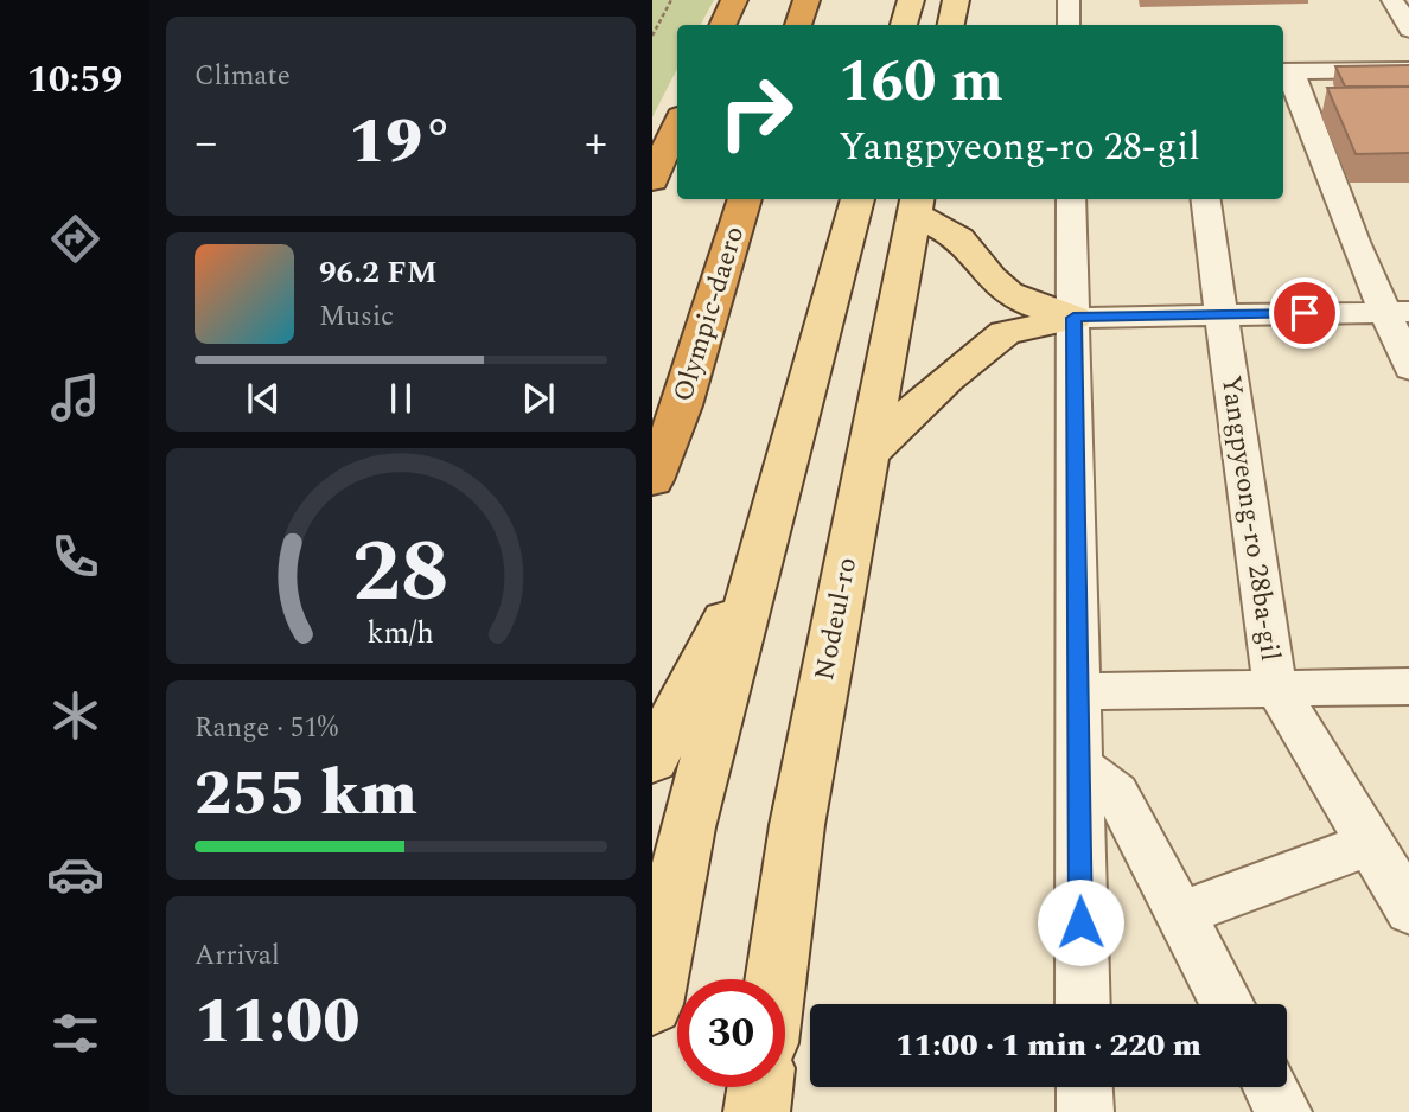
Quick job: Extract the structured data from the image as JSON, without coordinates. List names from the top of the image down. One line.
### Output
{"streets":{"highway":["Olympic-daero"],"main road":["Nodeul-ro"],"street":["Yangpyeong-ro 28ba-gil"]},"page":{"tabs":"10:59","tile":["Climate",["Range · 51%","255 km"],["Arrival","11:00"]],"turn":["160 m","Yangpyeong-ro 28-gil"],"heat":["−","19°","+"],"song":["96.2 FM","Music"],"limit":"30","trip":"11:00 · 1 min · 220 m","gauge":["28","km/h"]}}
